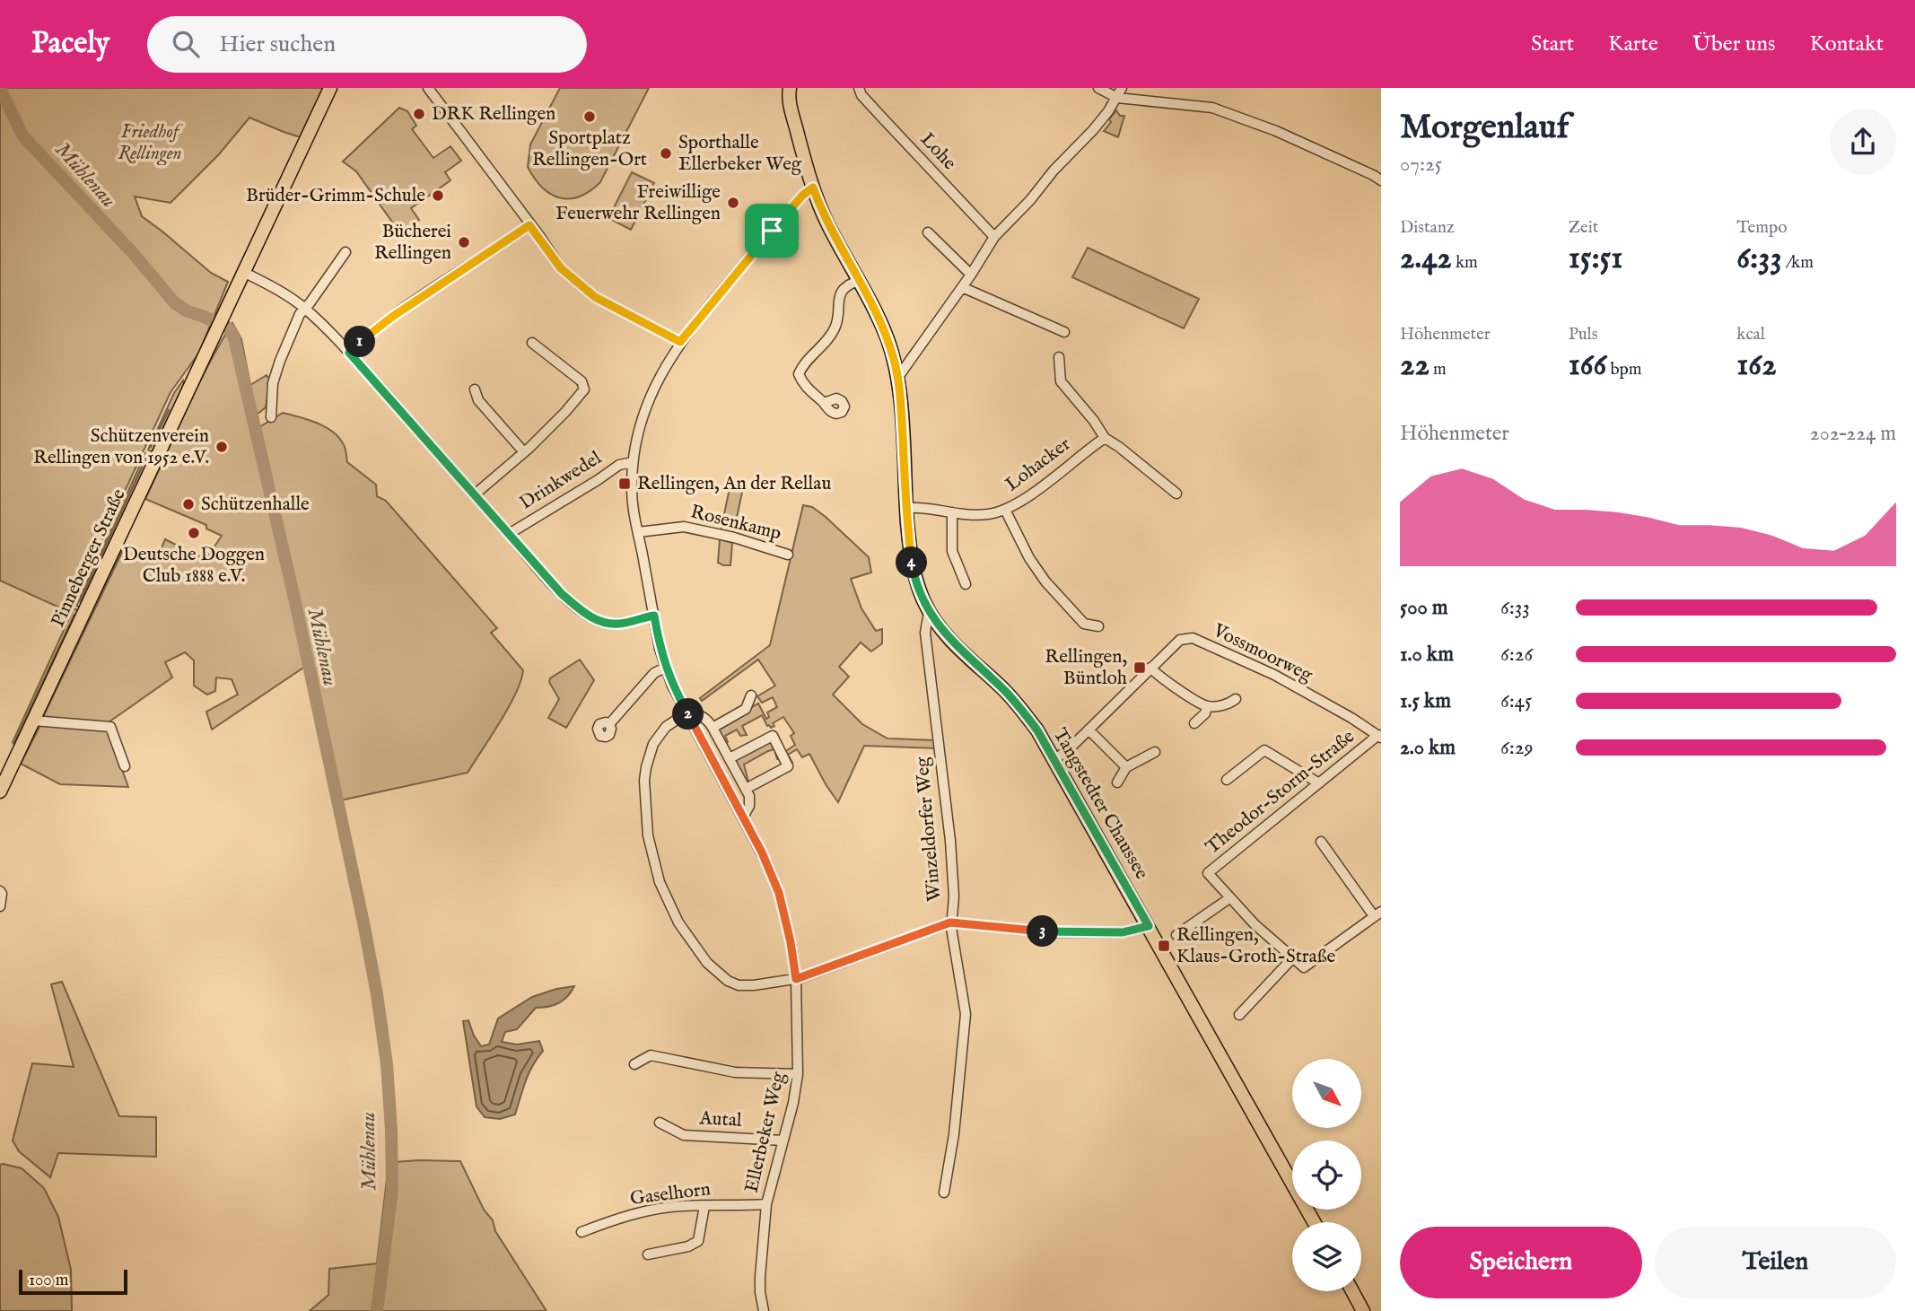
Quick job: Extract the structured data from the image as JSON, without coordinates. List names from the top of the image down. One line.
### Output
{"streets":{"main road":["Pinneberger Straße","Tangstedter Chaussee"],"street":["Lohe","Lohacker","Drinkwedel","Rosenkamp","Vossmoorweg","Theodor-Storm-Straße","Winzeldorfer Weg","Autal","Ellerbeker Weg","Gaselhorn"]},"crossings":[["Lohacker","Tangstedter Chaussee"],["Drinkwedel","Ellerbeker Weg"],["Rosenkamp","Ellerbeker Weg"],["Vossmoorweg","Theodor-Storm-Straße"],["Vossmoorweg","Tangstedter Chaussee"],["Tangstedter Chaussee","Winzeldorfer Weg"],["Tangstedter Chaussee","Ellerbeker Weg"],["Autal","Ellerbeker Weg"],["Ellerbeker Weg","Gaselhorn"]],"water":["Mühlenau"],"parks":["Friedhof Rellingen"],"places":{"other":["DRK Rellingen","Sportplatz Rellingen-Ort","Sporthalle Ellerbeker Weg","Brüder-Grimm-Schule","Freiwillige Feuerwehr Rellingen","Bücherei Rellingen","Schützenverein Rellingen von 1952 e.V.","Schützenhalle","Deutsche Doggen Club 1888 e.V."],"transit":["Rellingen, An der Rellau","Rellingen, Büntloh","Rellingen, Klaus-Groth-Straße"]},"scale_bar":"100 m","north":"bottom right","page":{"header":"Pacely","search":"Hier suchen","nav":["Start","Karte","Über uns","Kontakt"],"heading":["Morgenlauf","07:25"],"stats":[["Distanz","2.42 km"],["Zeit","15:51"],["Tempo","6:33 /km"],["Höhenmeter","22 m"],["Puls","166 bpm"],["kcal","162"]],"pins":["1","4","2","3"],"chart":["Höhenmeter","202–224 m"],"list":[{"name":"500 m","note":"6:33"},{"name":"1.0 km","note":"6:26"},{"name":"1.5 km","note":"6:45"},{"name":"2.0 km","note":"6:29"}],"buttons":["Speichern","Teilen"],"scale":"100 m"}}
